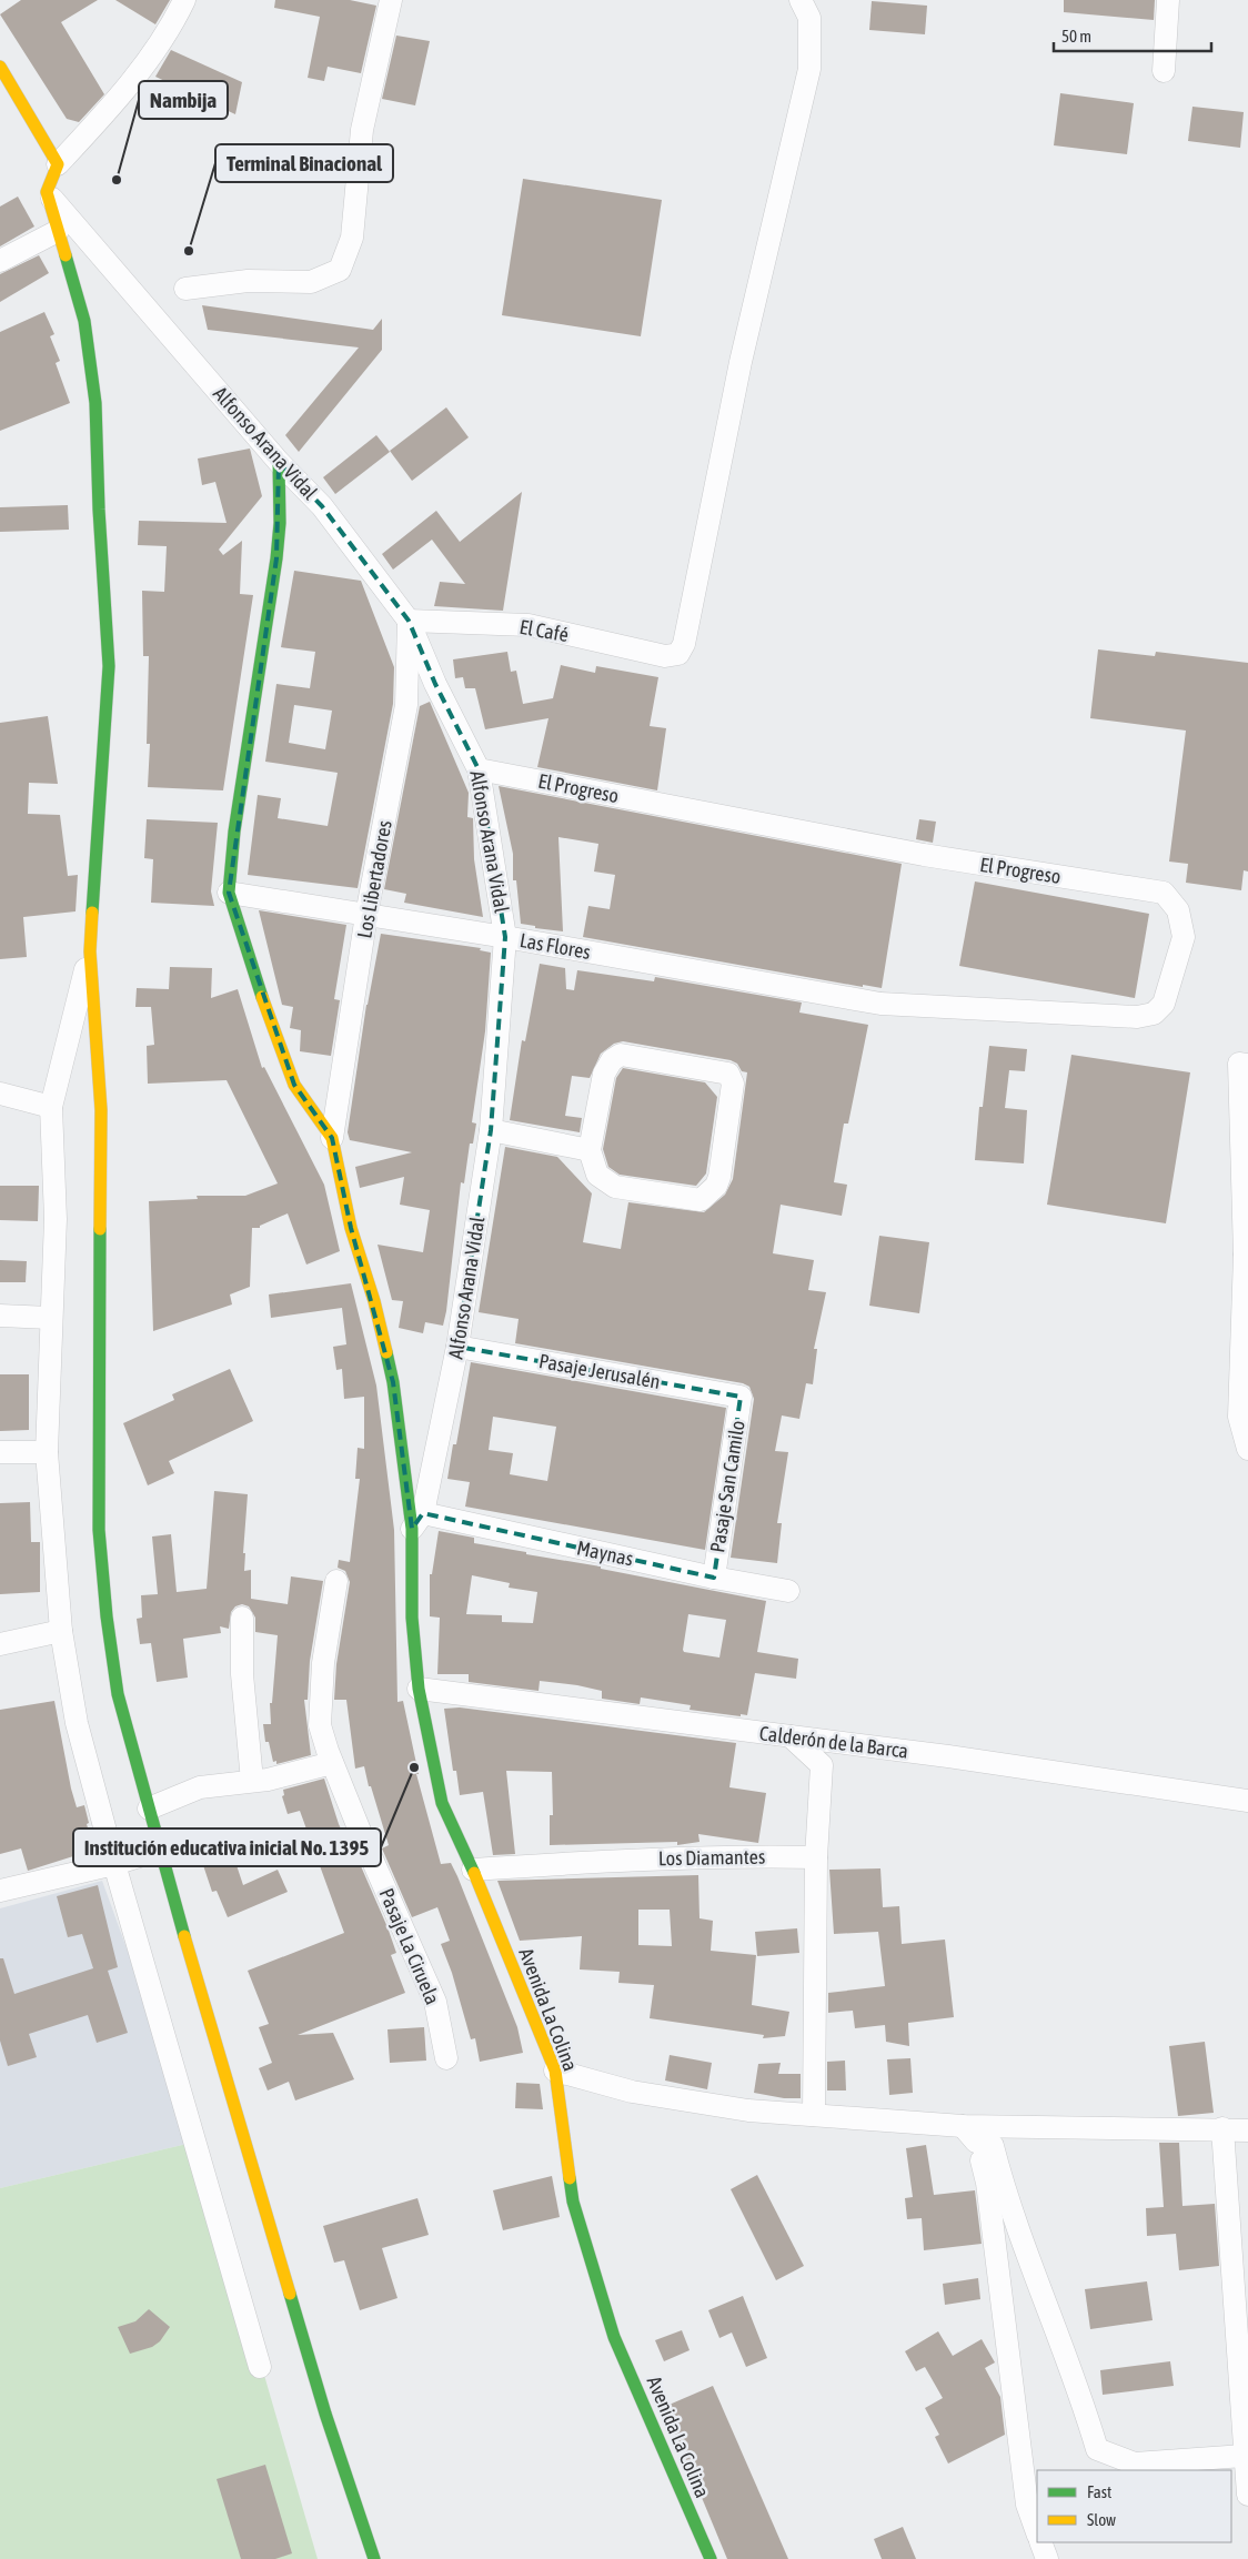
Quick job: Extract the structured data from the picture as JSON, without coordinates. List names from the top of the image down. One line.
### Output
{"streets":{"main road":["Avenida La Colina"],"street":["Alfonso Arana Vidal","El Café","El Progreso","Los Libertadores","Las Flores","Pasaje Jerusalén","Pasaje San Camilo","Maynas","Calderón de la Barca","Los Diamantes","Pasaje La Ciruela"]},"crossings":[["Alfonso Arana Vidal","El Café"],["Alfonso Arana Vidal","El Progreso"],["Alfonso Arana Vidal","Los Libertadores"],["Alfonso Arana Vidal","Las Flores"],["Alfonso Arana Vidal","Pasaje Jerusalén"],["Alfonso Arana Vidal","Maynas"],["Alfonso Arana Vidal","Avenida La Colina"],["El Café","Los Libertadores"],["El Progreso","Las Flores"],["Los Libertadores","Las Flores"],["Los Libertadores","Avenida La Colina"],["Pasaje Jerusalén","Pasaje San Camilo"],["Pasaje San Camilo","Maynas"],["Maynas","Avenida La Colina"],["Calderón de la Barca","Avenida La Colina"],["Los Diamantes","Avenida La Colina"]],"places":["Nambija","Terminal Binacional","Institución educativa inicial No. 1395"],"legend":["Fast","Slow"],"scale_bar":"50 m"}
